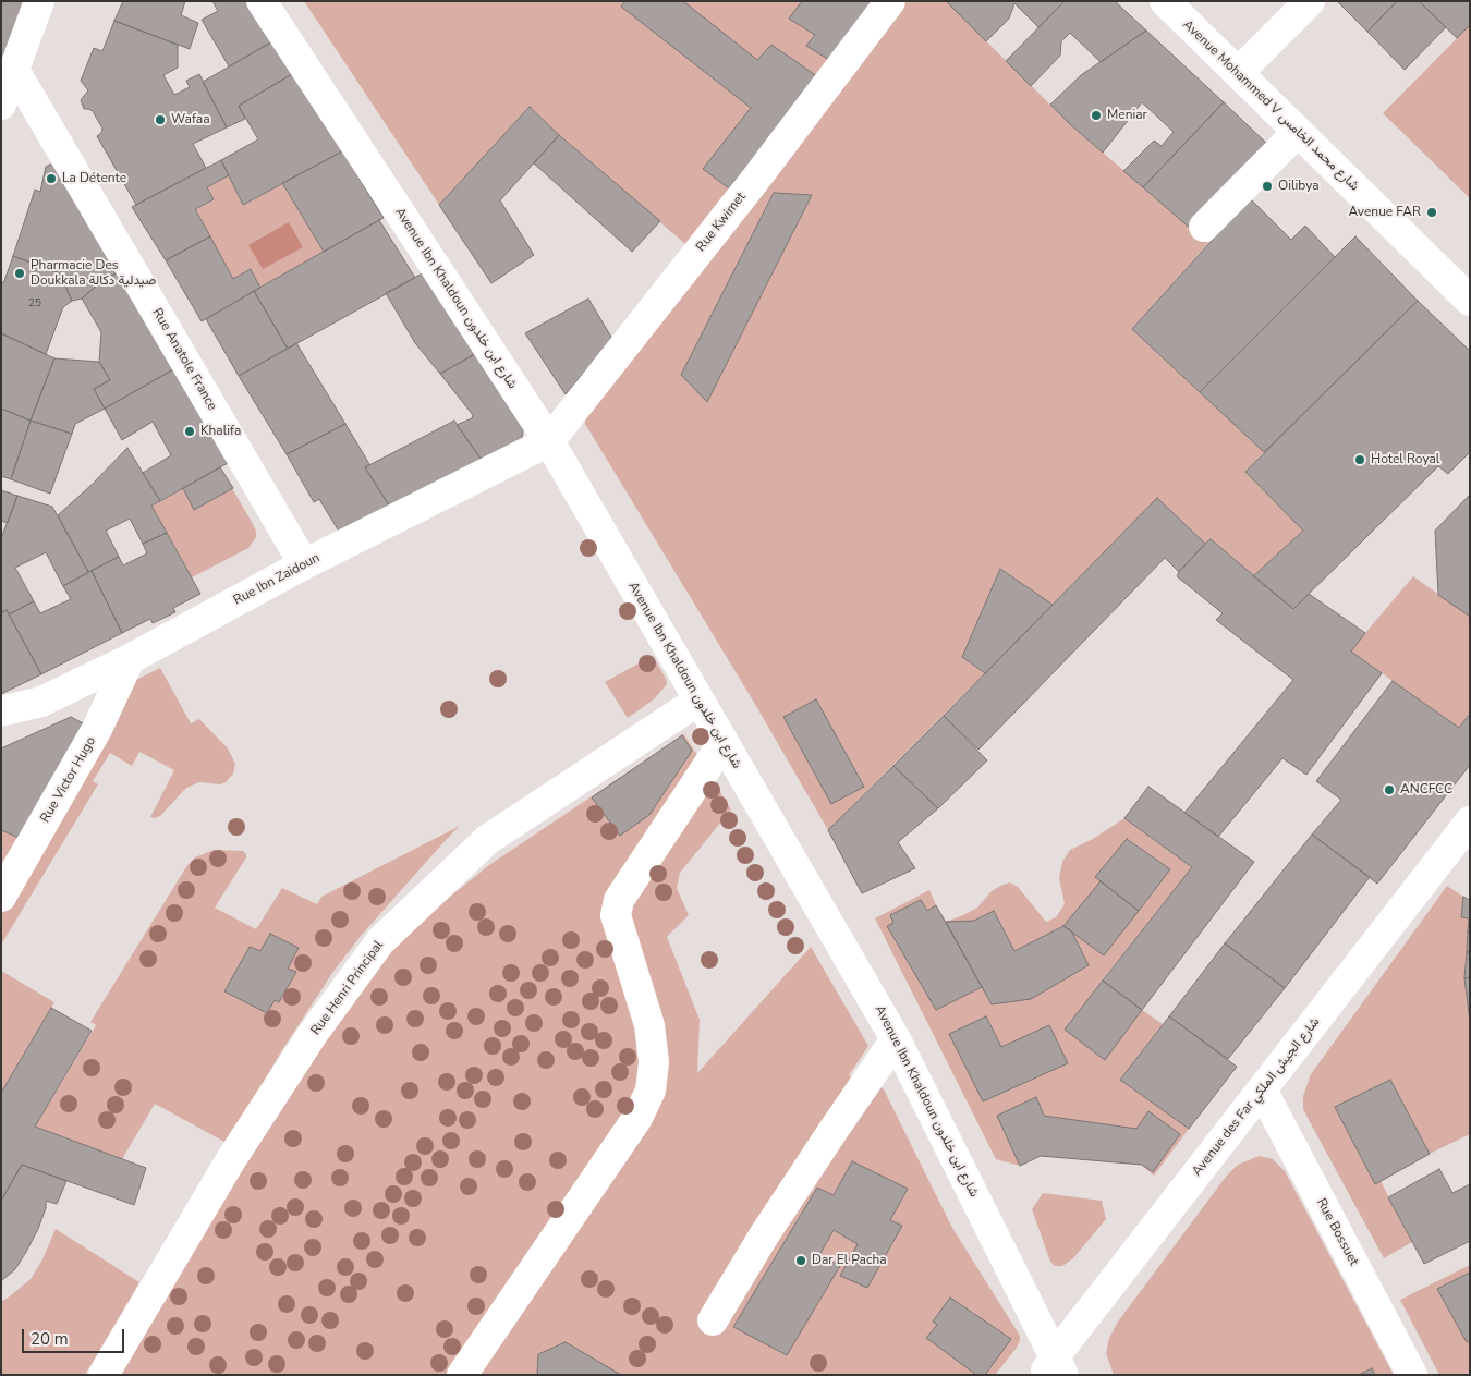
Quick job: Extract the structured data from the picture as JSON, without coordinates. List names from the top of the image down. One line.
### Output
{"streets":{"street":["Avenue Mohammed V شارع محمد الخامس","Rue Kwimet","Avenue Ibn Khaldoun شارع ابن خلدون","Rue Anatole France","Rue Ibn Zaidoun","Rue Victor Hugo","Rue Henri Principal","Avenue des Far شارع الجيش الملكي","Rue Bossuet"]},"crossings":[["Rue Kwimet","Avenue Ibn Khaldoun شارع ابن خلدون"],["Rue Kwimet","Rue Ibn Zaidoun"],["Avenue Ibn Khaldoun شارع ابن خلدون","Rue Ibn Zaidoun"],["Avenue Ibn Khaldoun شارع ابن خلدون","Rue Henri Principal"],["Avenue Ibn Khaldoun شارع ابن خلدون","Avenue des Far شارع الجيش الملكي"],["Rue Anatole France","Rue Ibn Zaidoun"],["Rue Ibn Zaidoun","Rue Victor Hugo"],["Avenue des Far شارع الجيش الملكي","Rue Bossuet"]],"places":["Meniar","Wafaa","La Détente","Oilibya","Avenue FAR","Pharmacie Des Doukkala صيدلية دكالة","Khalifa","Hotel Royal","ANCFCC","Dar El Pacha"],"house_numbers":["25"],"scale_bar":"20 m"}
